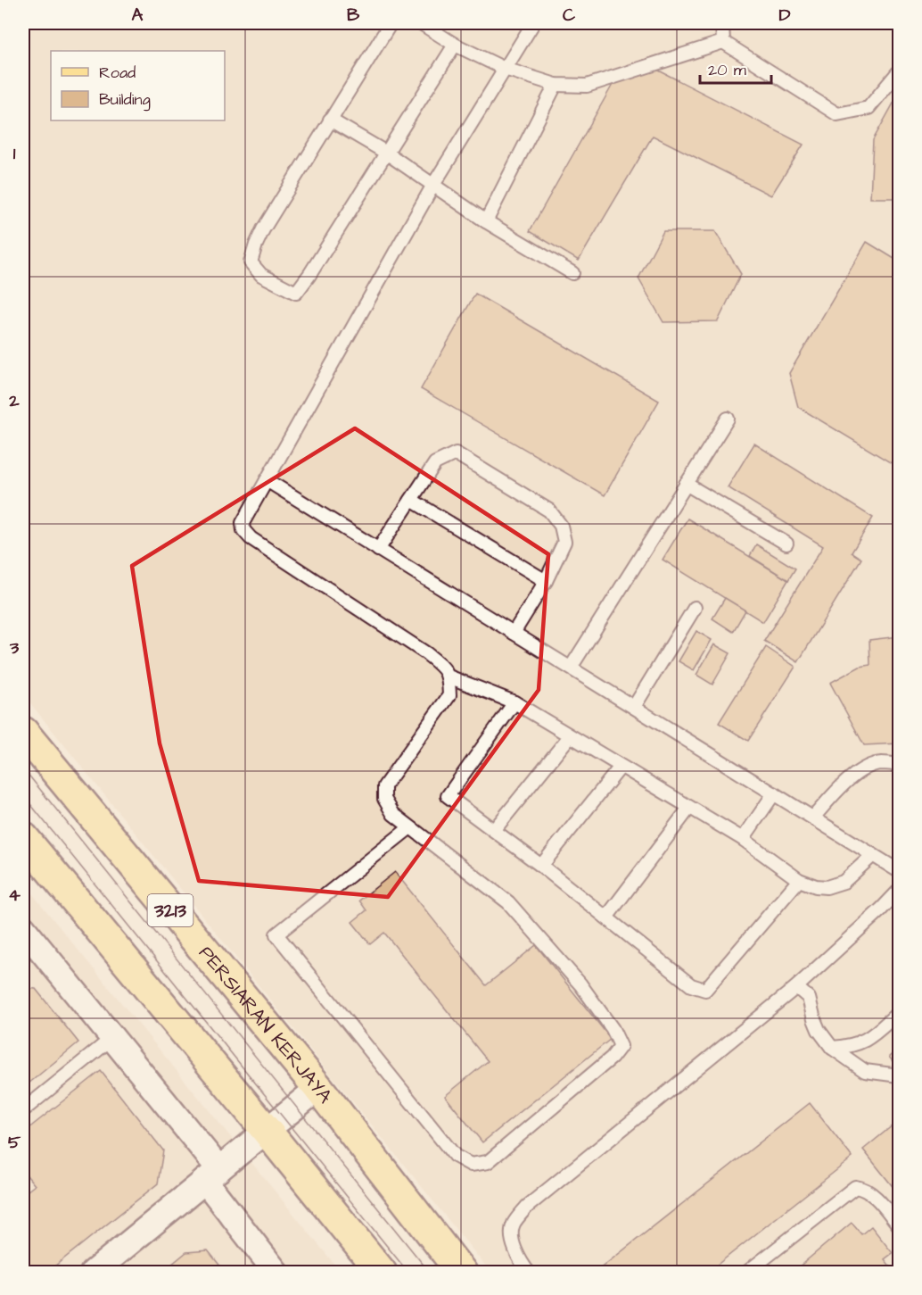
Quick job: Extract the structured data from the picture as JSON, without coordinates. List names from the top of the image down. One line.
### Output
{"streets":{"main road":["3213","PERSIARAN KERJAYA"]},"legend":["Road","Building"],"scale_bar":"20 m","grid":{"columns":["A","B","C","D"],"rows":["1","2","3","4","5"]}}
